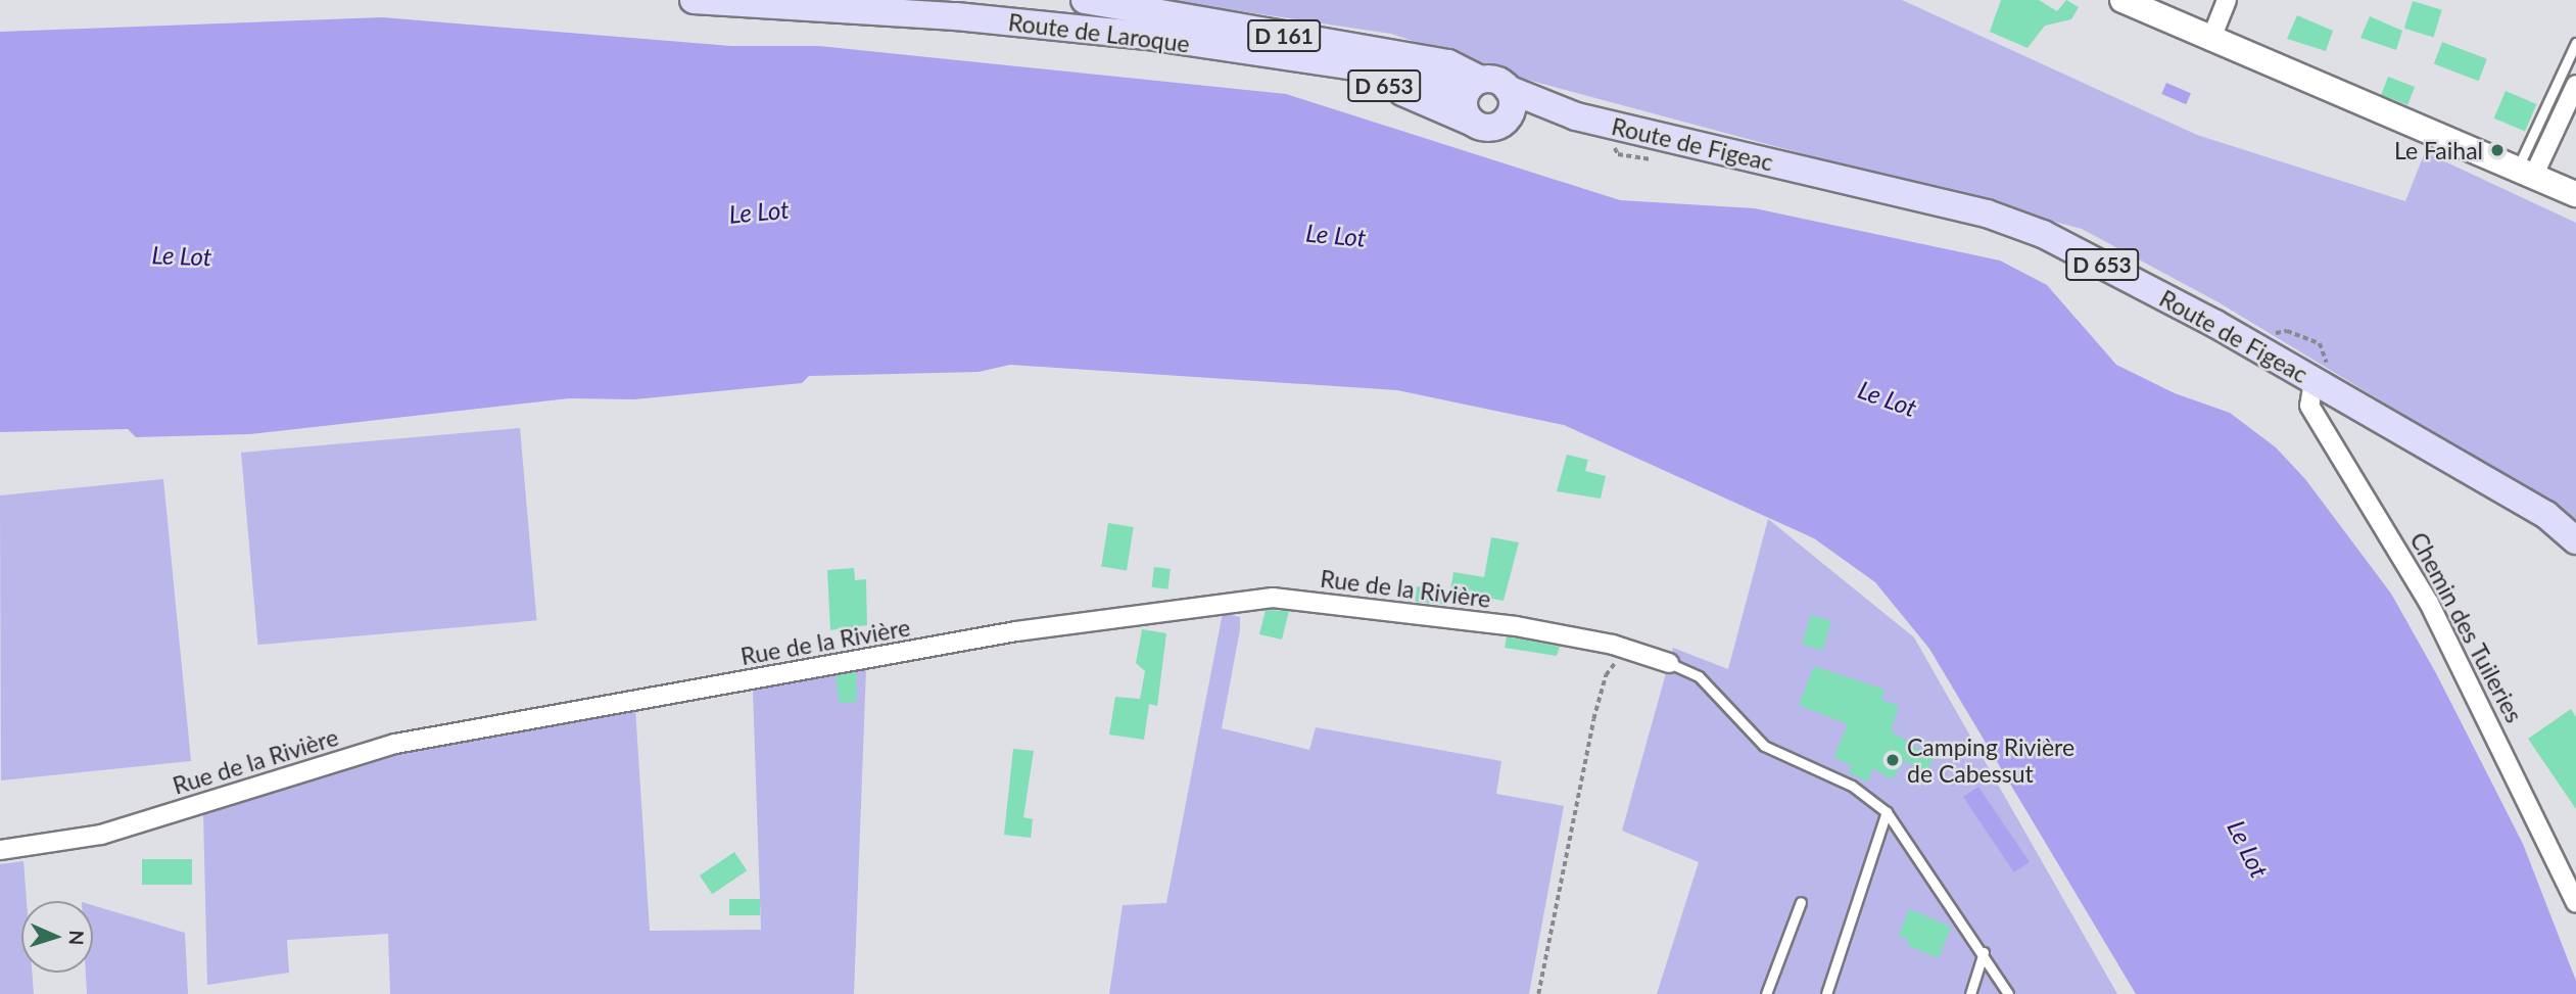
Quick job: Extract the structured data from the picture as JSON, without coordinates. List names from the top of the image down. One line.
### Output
{"streets":{"main road":["Route de Laroque","D 161","D 653","Route de Figeac"],"street":["Rue de la Rivière","Chemin des Tuileries"]},"crossings":[["Route de Laroque","D 161"],["Route de Laroque","Route de Figeac"],["D 161","Route de Figeac"],["Route de Figeac","Chemin des Tuileries"]],"water":["Le Lot"],"places":["Le Faihal","Camping Rivière de Cabessut"],"north":"right"}
